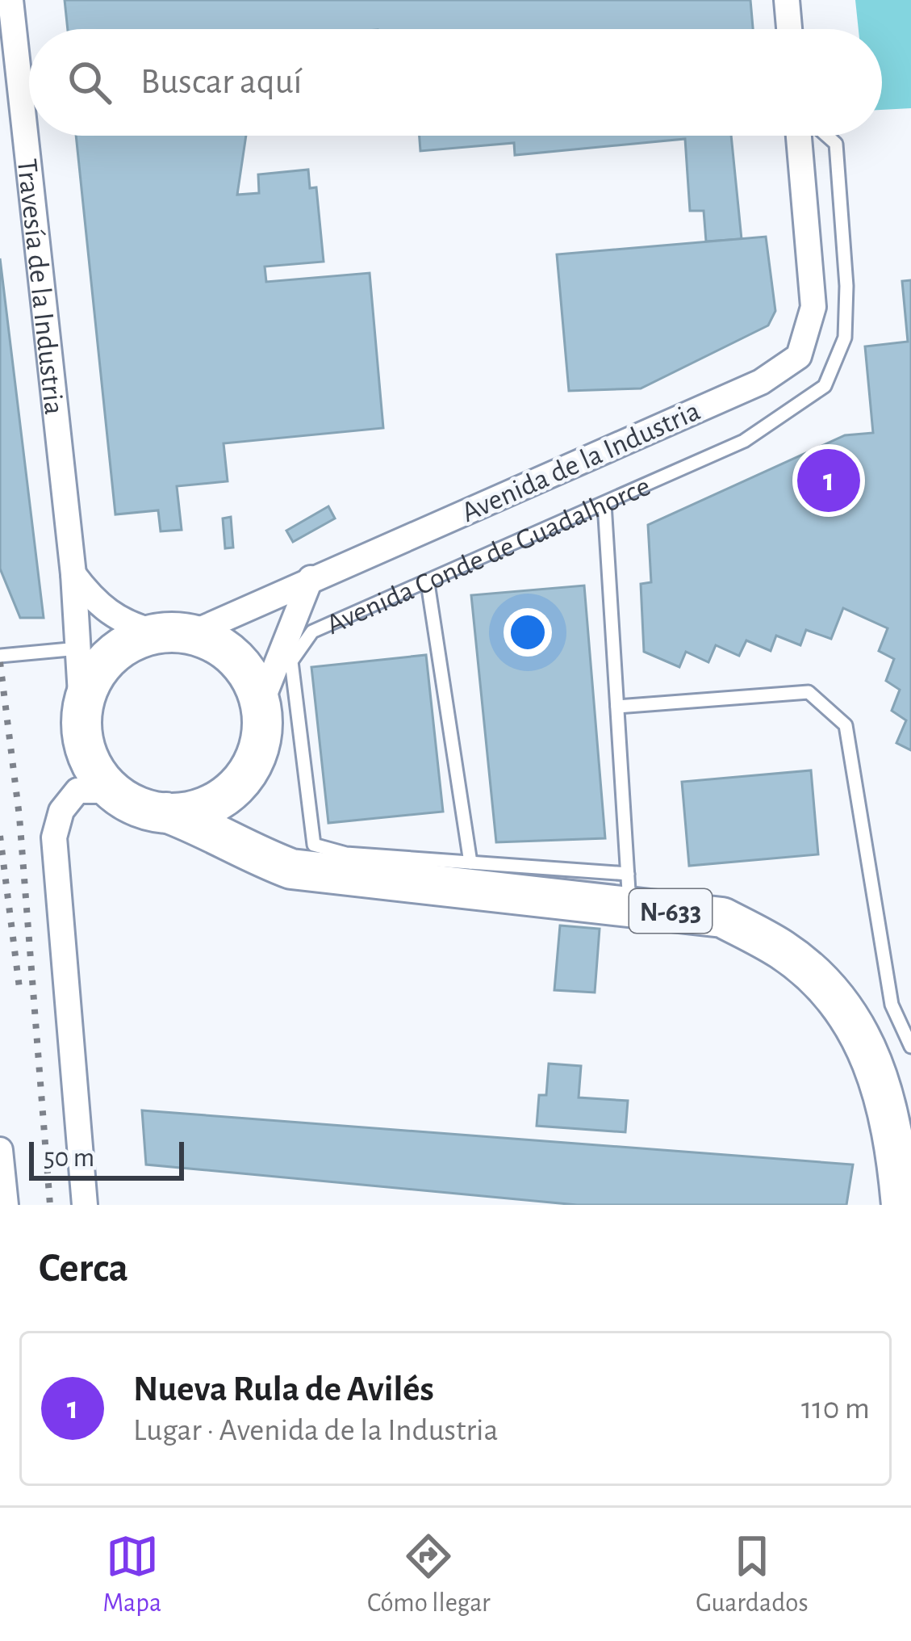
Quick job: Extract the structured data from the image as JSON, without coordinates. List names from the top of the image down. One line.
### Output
{"streets":{"highway":["Travesía de la Industria","Avenida Conde de Guadalhorce","N-633"],"street":["Avenida de la Industria"]},"crossings":[["Travesía de la Industria","Avenida de la Industria"],["Travesía de la Industria","Avenida Conde de Guadalhorce"],["Avenida de la Industria","Avenida Conde de Guadalhorce"]],"scale_bar":"50 m","page":{"search":"Buscar aquí","pins":"1","scale":"50 m","heading":"Cerca","list":[{"mark":"1","name":"Nueva Rula de Avilés","note":"Lugar · Avenida de la Industria","value":"110 m"}],"nav":["Mapa","Cómo llegar","Guardados"]}}
